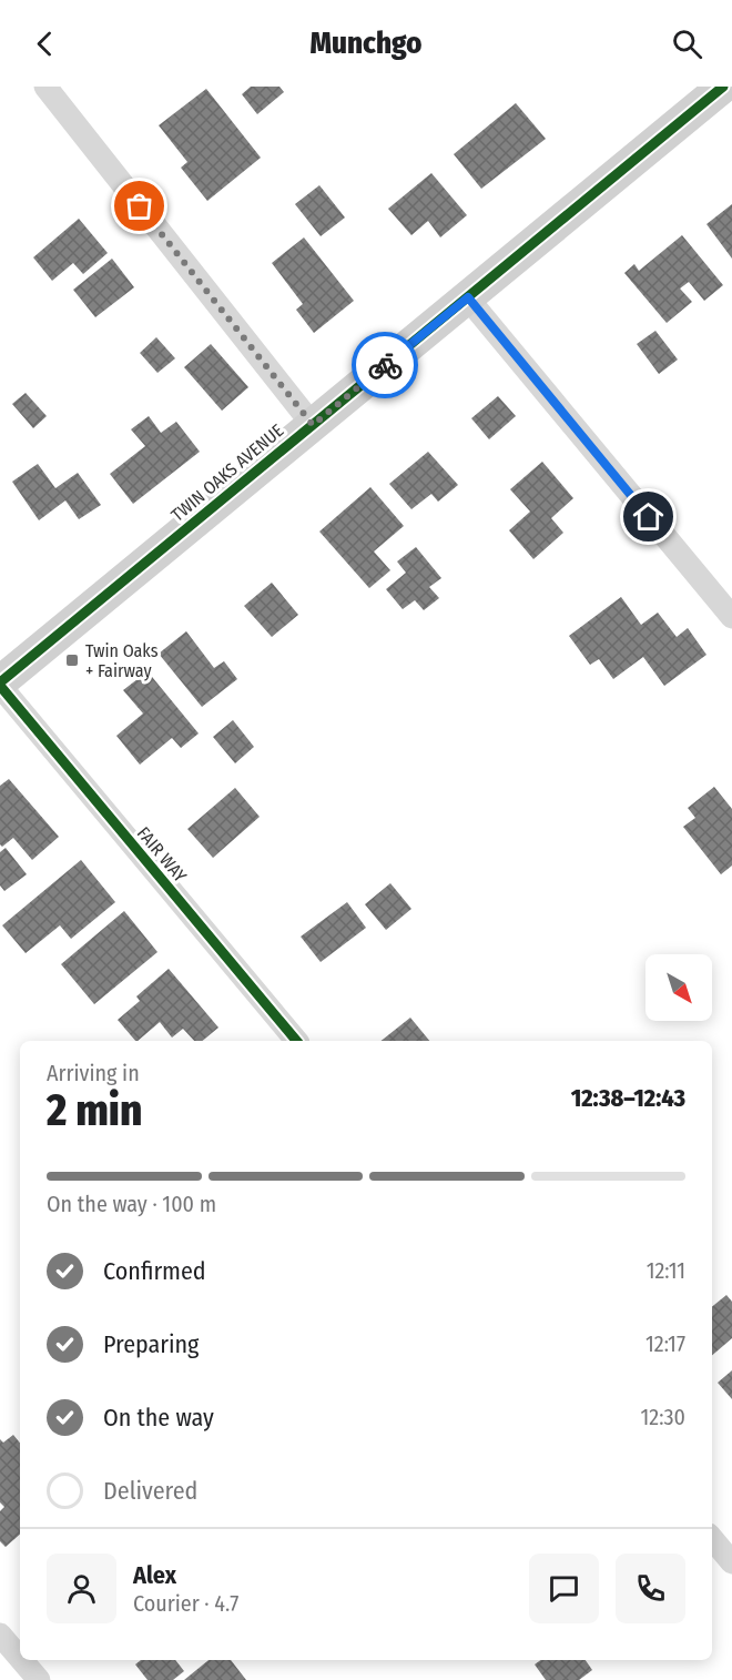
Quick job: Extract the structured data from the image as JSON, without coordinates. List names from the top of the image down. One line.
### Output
{"streets":{"street":["TWIN OAKS AVENUE","FAIR WAY"]},"crossings":[["TWIN OAKS AVENUE","FAIR WAY"]],"places":{"transit":["Twin Oaks + Fairway"]},"north":"bottom right","page":{"header":"Munchgo","heading":["2 min","Arriving in","12:38–12:43"],"panel":["Alex","Courier · 4.7"],"bar":"On the way · 100 m","list":[["Confirmed","12:11"],["Preparing","12:17"],["On the way","12:30"],"Delivered"]}}
